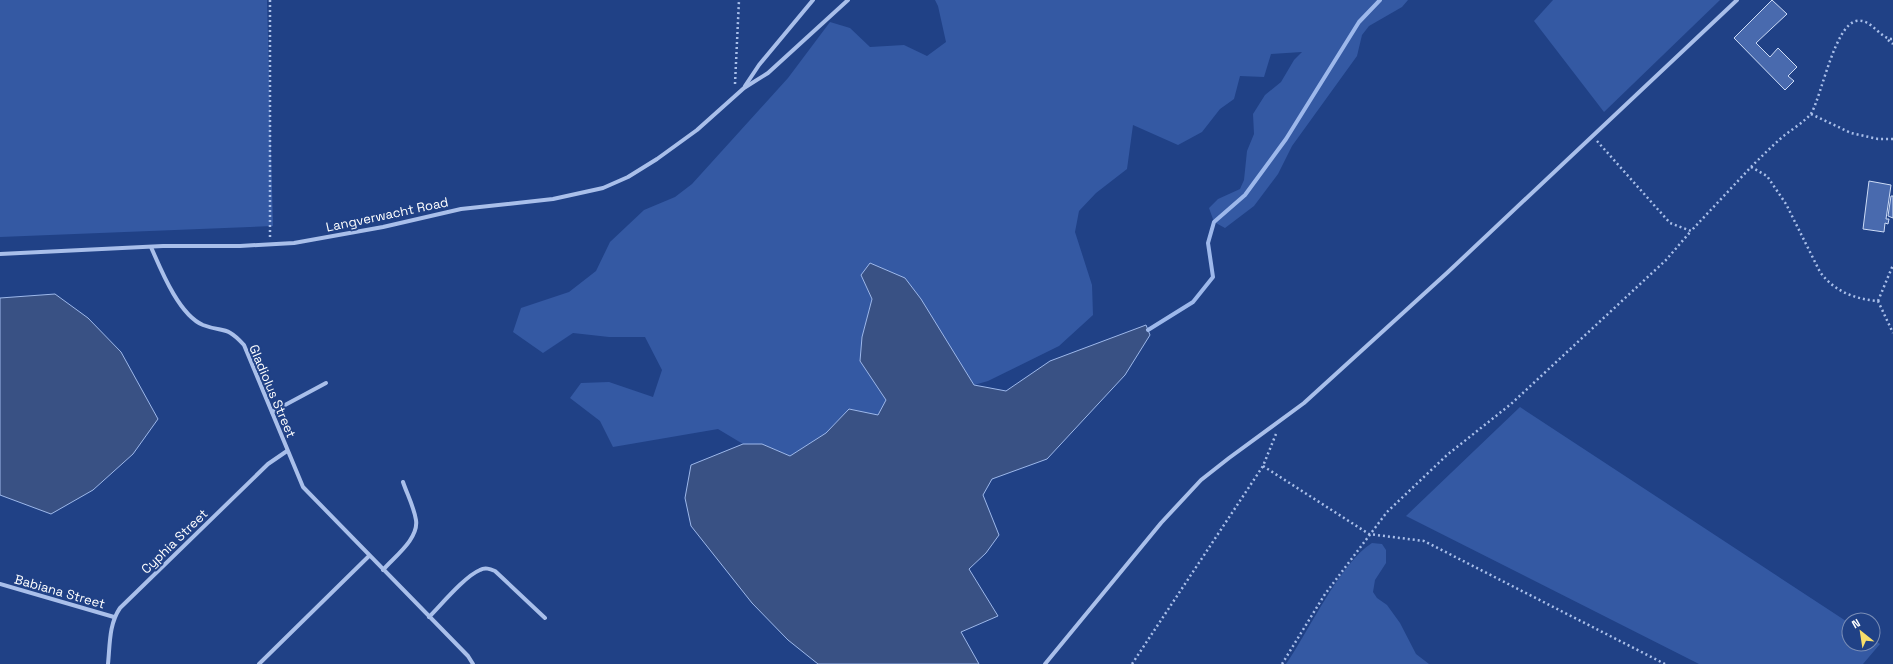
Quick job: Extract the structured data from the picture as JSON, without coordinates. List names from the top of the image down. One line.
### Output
{"streets":{"street":["Langverwacht Road","Gladiolus Street","Cyphia Street","Babiana Street"]},"crossings":[["Langverwacht Road","Gladiolus Street"],["Gladiolus Street","Cyphia Street"],["Cyphia Street","Babiana Street"]],"north":"top left"}
